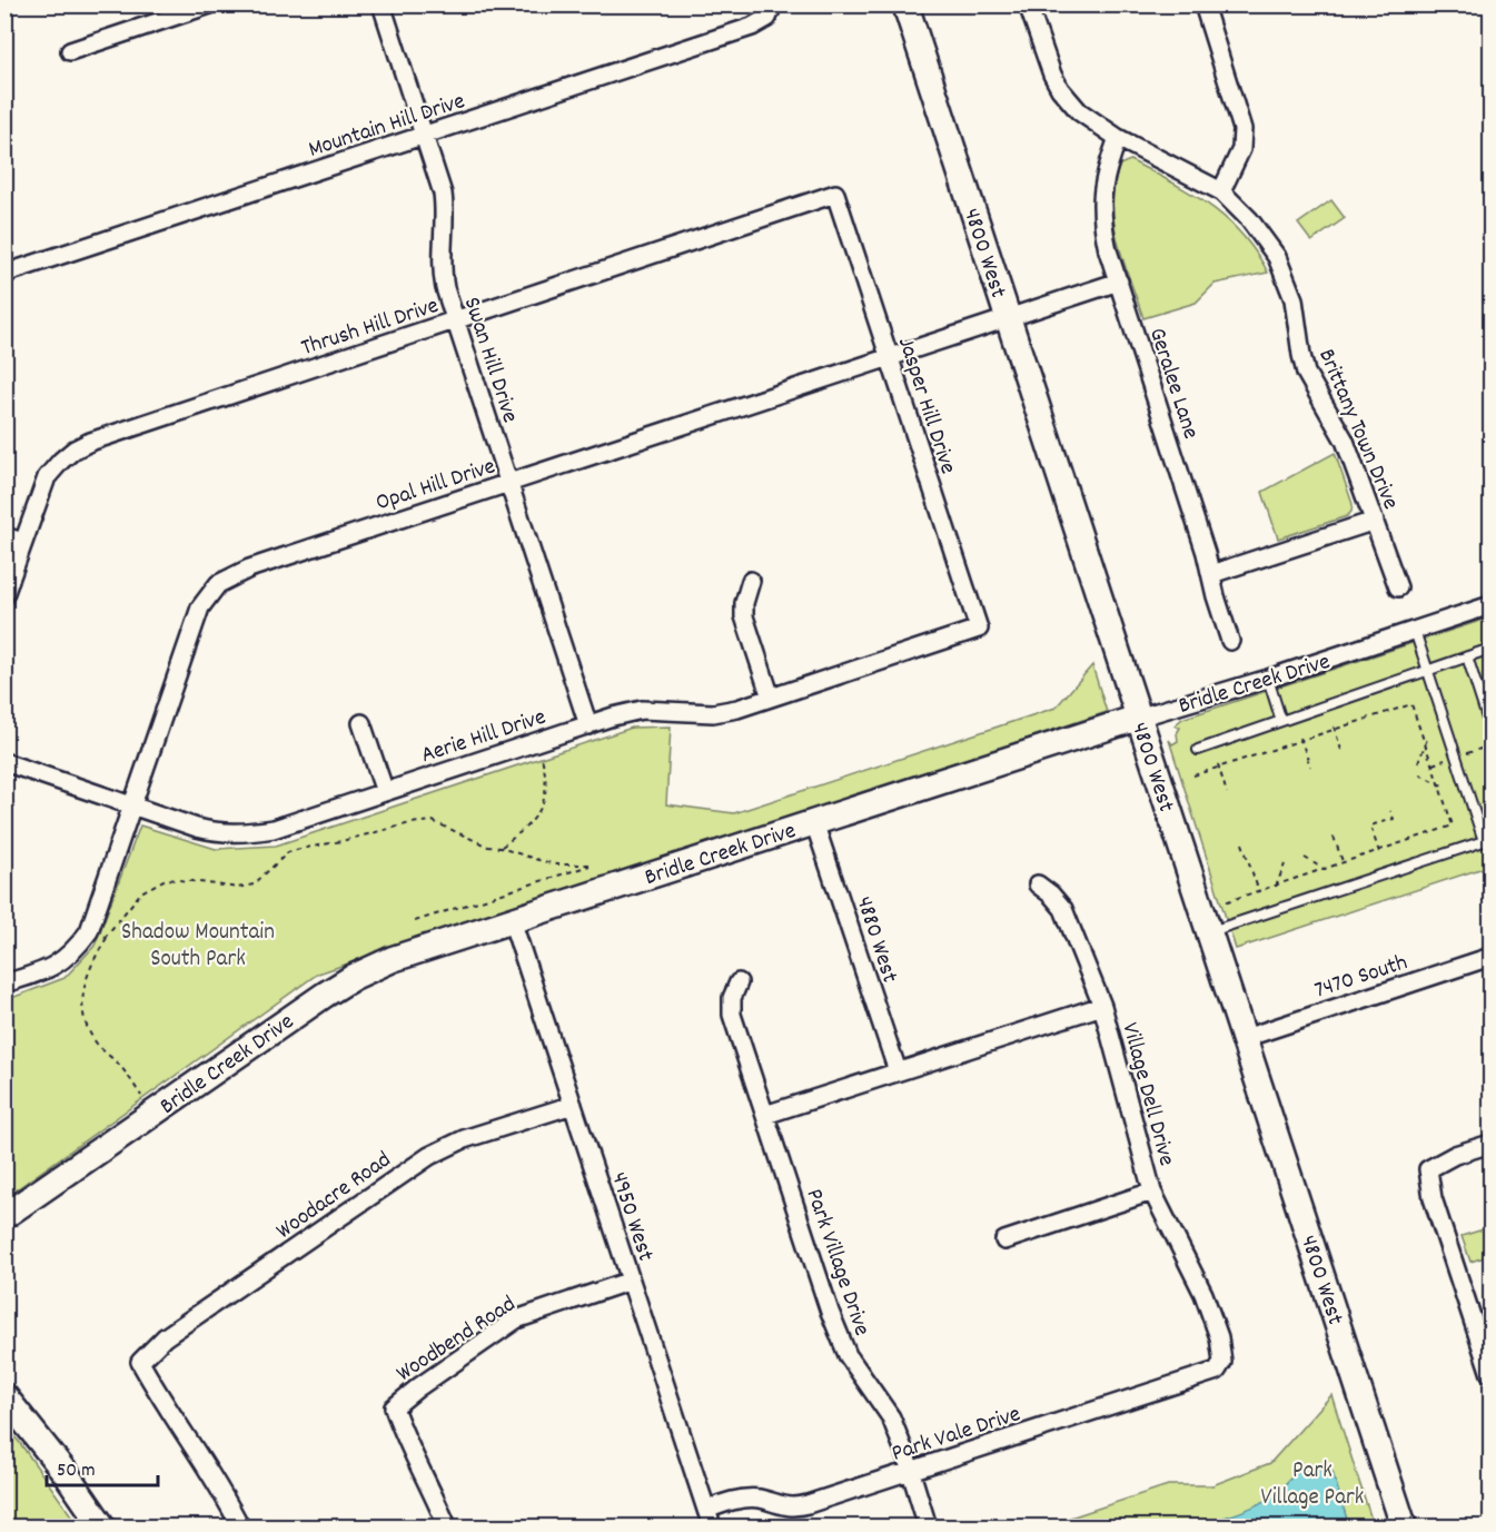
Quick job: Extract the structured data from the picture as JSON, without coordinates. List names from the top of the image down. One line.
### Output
{"streets":{"main road":["4800 West","Bridle Creek Drive"],"street":["Mountain Hill Drive","Thrush Hill Drive","Swan Hill Drive","Geralee Lane","Jasper Hill Drive","Brittany Town Drive","Opal Hill Drive","Aerie Hill Drive","4880 West","7470 South","Village Dell Drive","Woodacre Road","4950 West","Park Village Drive","Woodbend Road","Park Vale Drive"]},"crossings":[["Mountain Hill Drive","Swan Hill Drive"],["4800 West","Opal Hill Drive"],["4800 West","Bridle Creek Drive"],["4800 West","7470 South"],["Thrush Hill Drive","Swan Hill Drive"],["Thrush Hill Drive","Jasper Hill Drive"],["Swan Hill Drive","Opal Hill Drive"],["Swan Hill Drive","Aerie Hill Drive"],["Geralee Lane","Brittany Town Drive"],["Geralee Lane","Opal Hill Drive"],["Jasper Hill Drive","Opal Hill Drive"],["Jasper Hill Drive","Aerie Hill Drive"],["Opal Hill Drive","Aerie Hill Drive"],["Bridle Creek Drive","4880 West"],["Bridle Creek Drive","4950 West"],["4880 West","Village Dell Drive"],["Village Dell Drive","Park Village Drive"],["Village Dell Drive","Park Vale Drive"],["Woodacre Road","4950 West"],["4950 West","Woodbend Road"],["4950 West","Park Vale Drive"],["Park Village Drive","Park Vale Drive"]],"parks":["Shadow Mountain South Park","Park Village Park"],"scale_bar":"50 m"}
